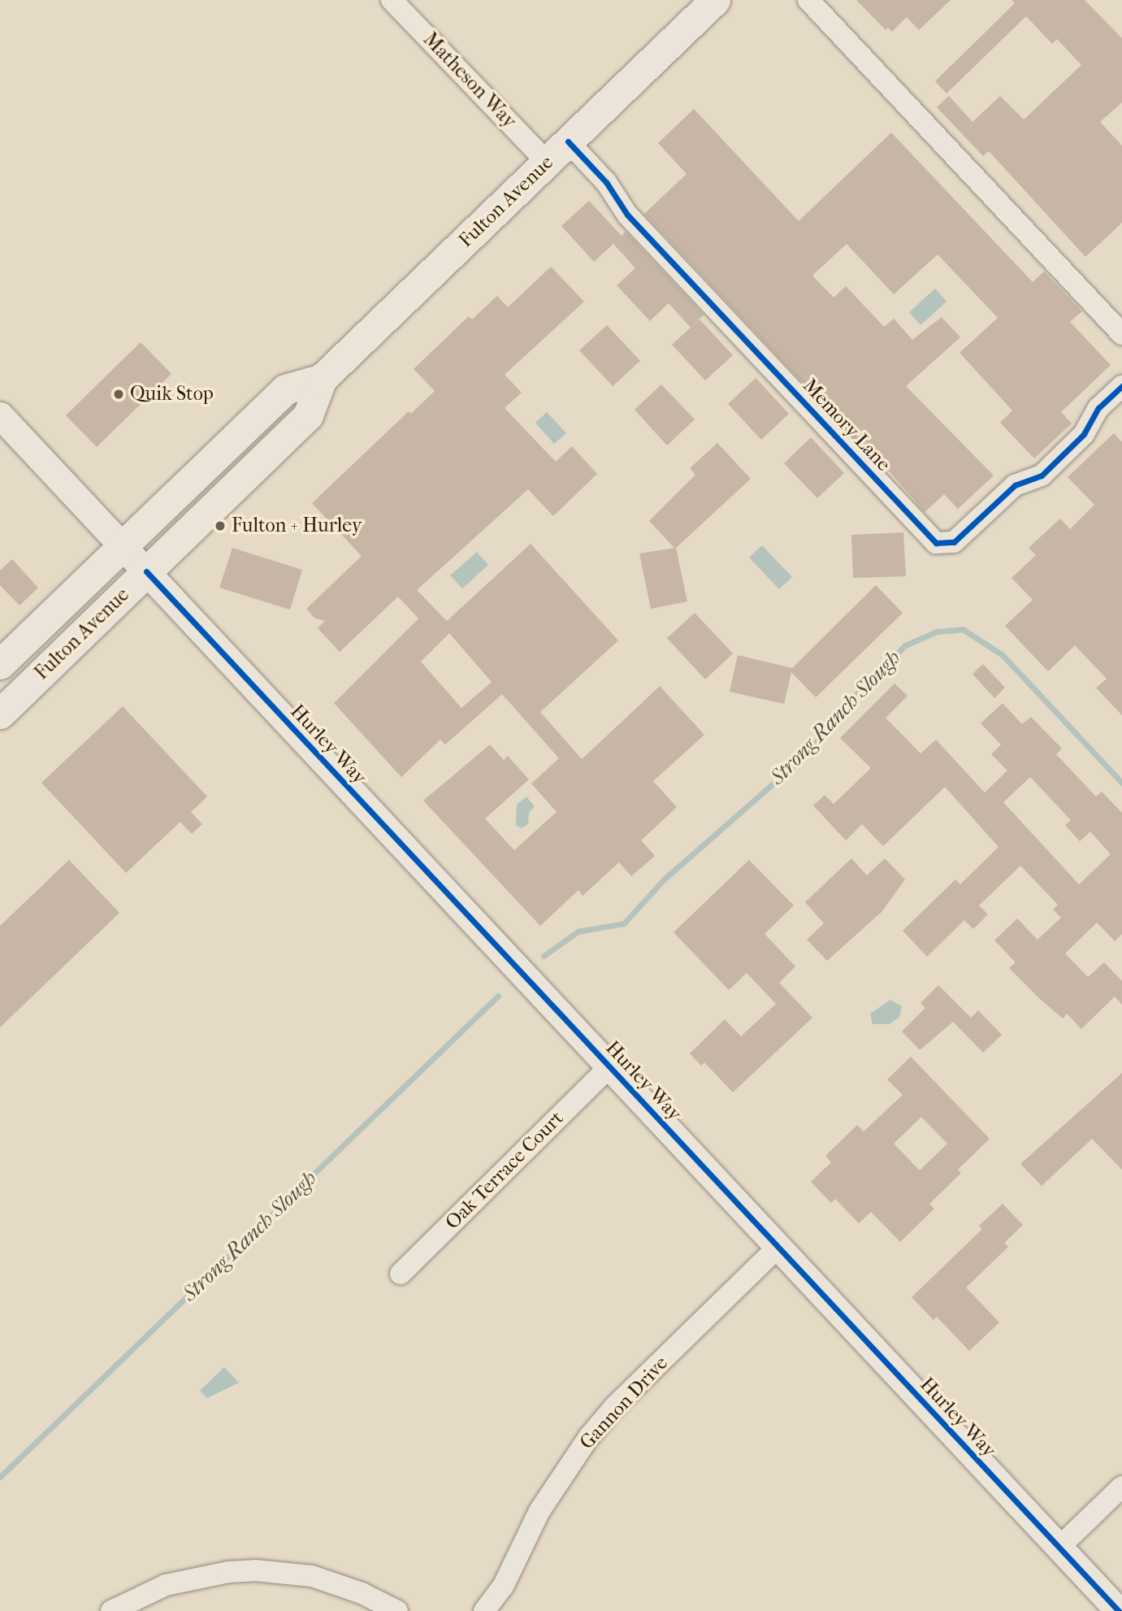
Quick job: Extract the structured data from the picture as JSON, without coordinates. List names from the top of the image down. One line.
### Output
{"streets":{"main road":["Fulton Avenue"],"street":["Matheson Way","Memory Lane","Hurley Way","Oak Terrace Court","Gannon Drive"]},"crossings":[["Matheson Way","Fulton Avenue"],["Matheson Way","Memory Lane"],["Fulton Avenue","Memory Lane"],["Fulton Avenue","Hurley Way"],["Hurley Way","Oak Terrace Court"],["Hurley Way","Gannon Drive"]],"water":["Strong Ranch Slough"],"places":["Quik Stop","Fulton + Hurley"]}
